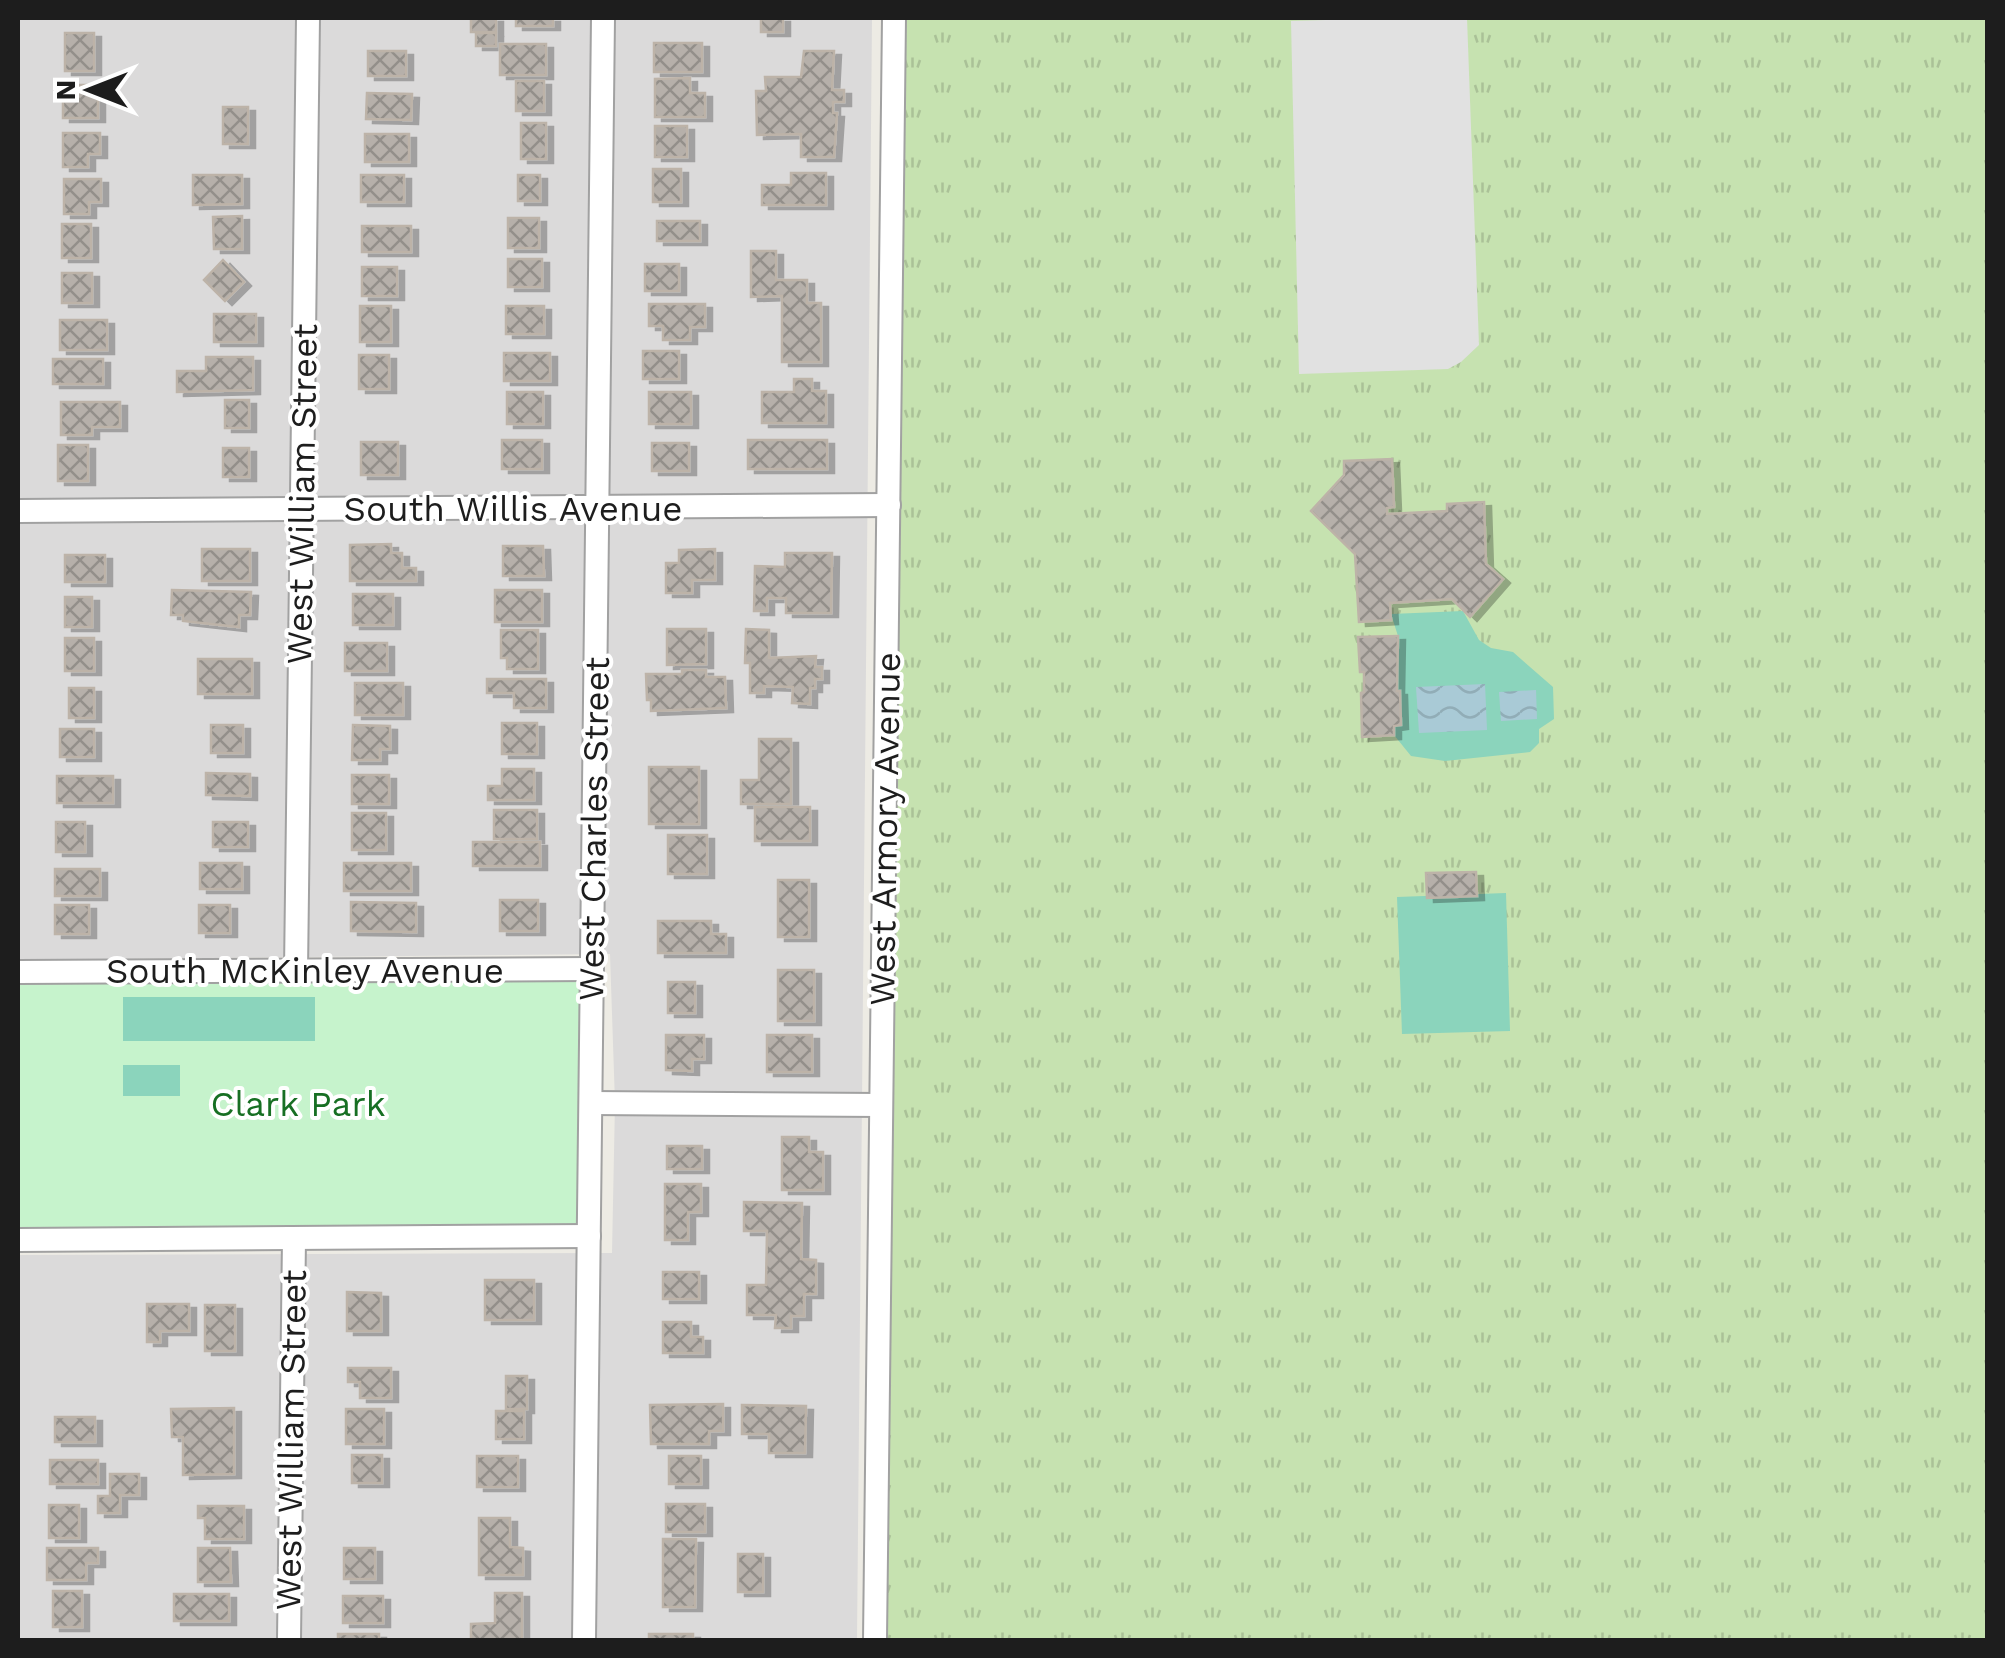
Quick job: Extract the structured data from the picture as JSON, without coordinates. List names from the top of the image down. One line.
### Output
{"streets":{"street":["West William Street","South Willis Avenue","West Charles Street","West Armory Avenue","South McKinley Avenue"]},"crossings":[["West William Street","South Willis Avenue"],["West William Street","South McKinley Avenue"],["South Willis Avenue","West Charles Street"],["South Willis Avenue","West Armory Avenue"],["West Charles Street","South McKinley Avenue"]],"parks":["Clark Park"],"north":"left"}
